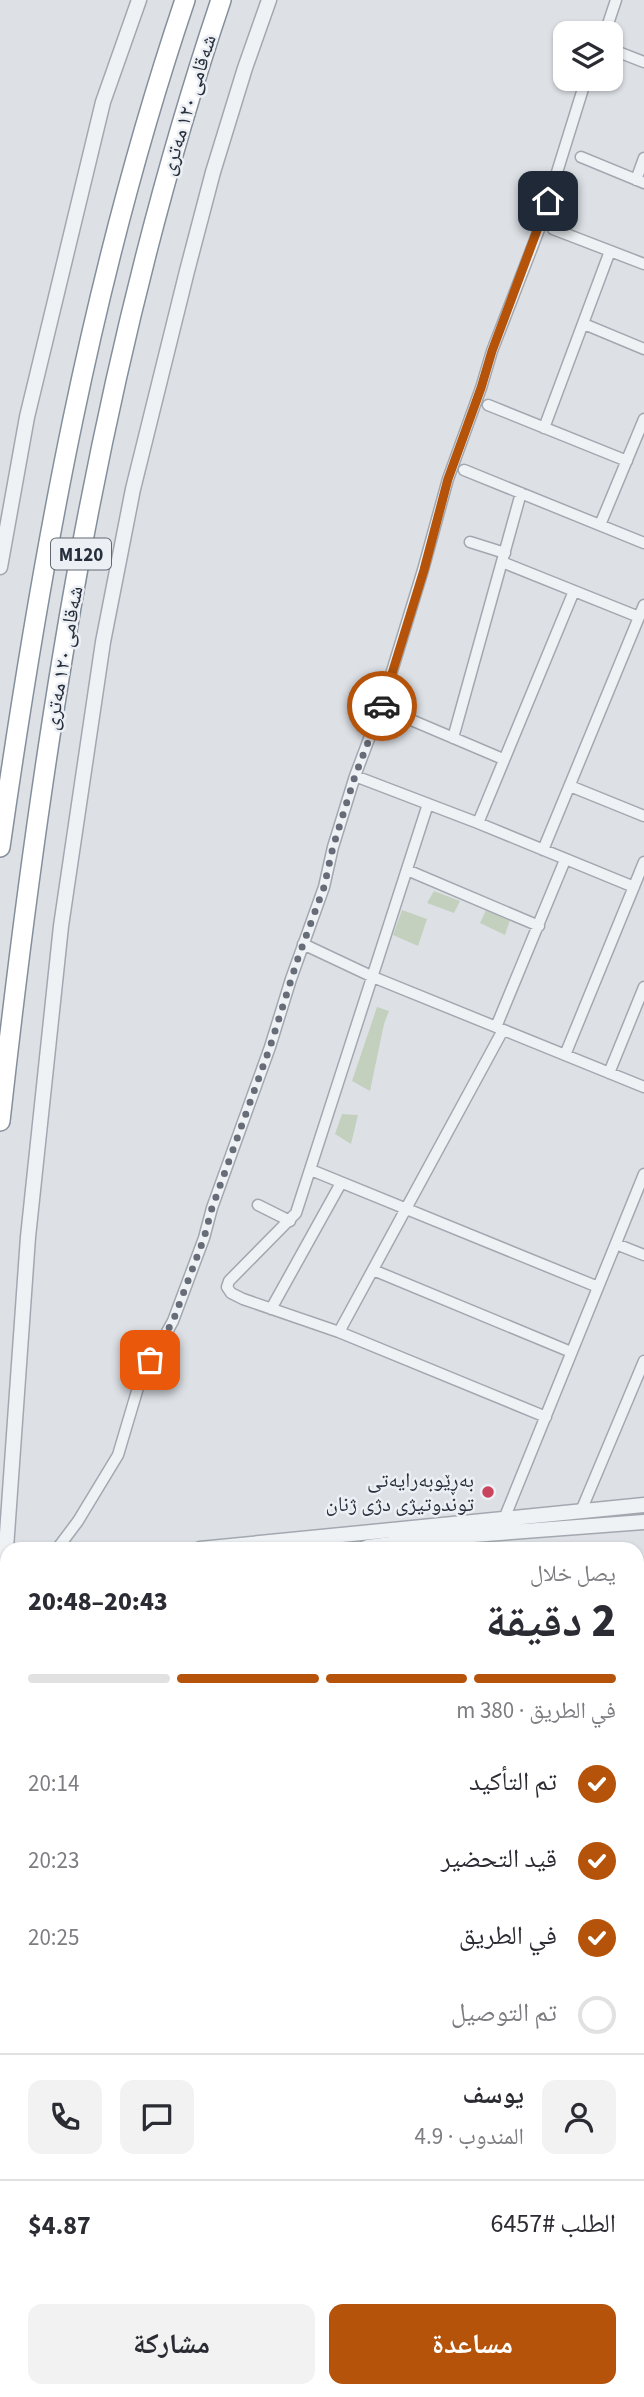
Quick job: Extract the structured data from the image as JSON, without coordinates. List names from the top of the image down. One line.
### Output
{"streets":{"highway":["شەقامی ١٢٠ مەتری","M120"]},"places":["بەڕێوبەرایەتی توندوتیژی دژی ژنان"],"page":{"heading":["2 دقيقة","يصل خلال","20:43–20:48"],"panel":["يوسف","المندوب · 4.9","الطلب #6457","$4.87"],"bar":"في الطريق · 380 m","list":[["تم التأكيد","20:14"],["قيد التحضير","20:23"],["في الطريق","20:25"],"تم التوصيل"],"buttons":["مساعدة","مشاركة"]}}
